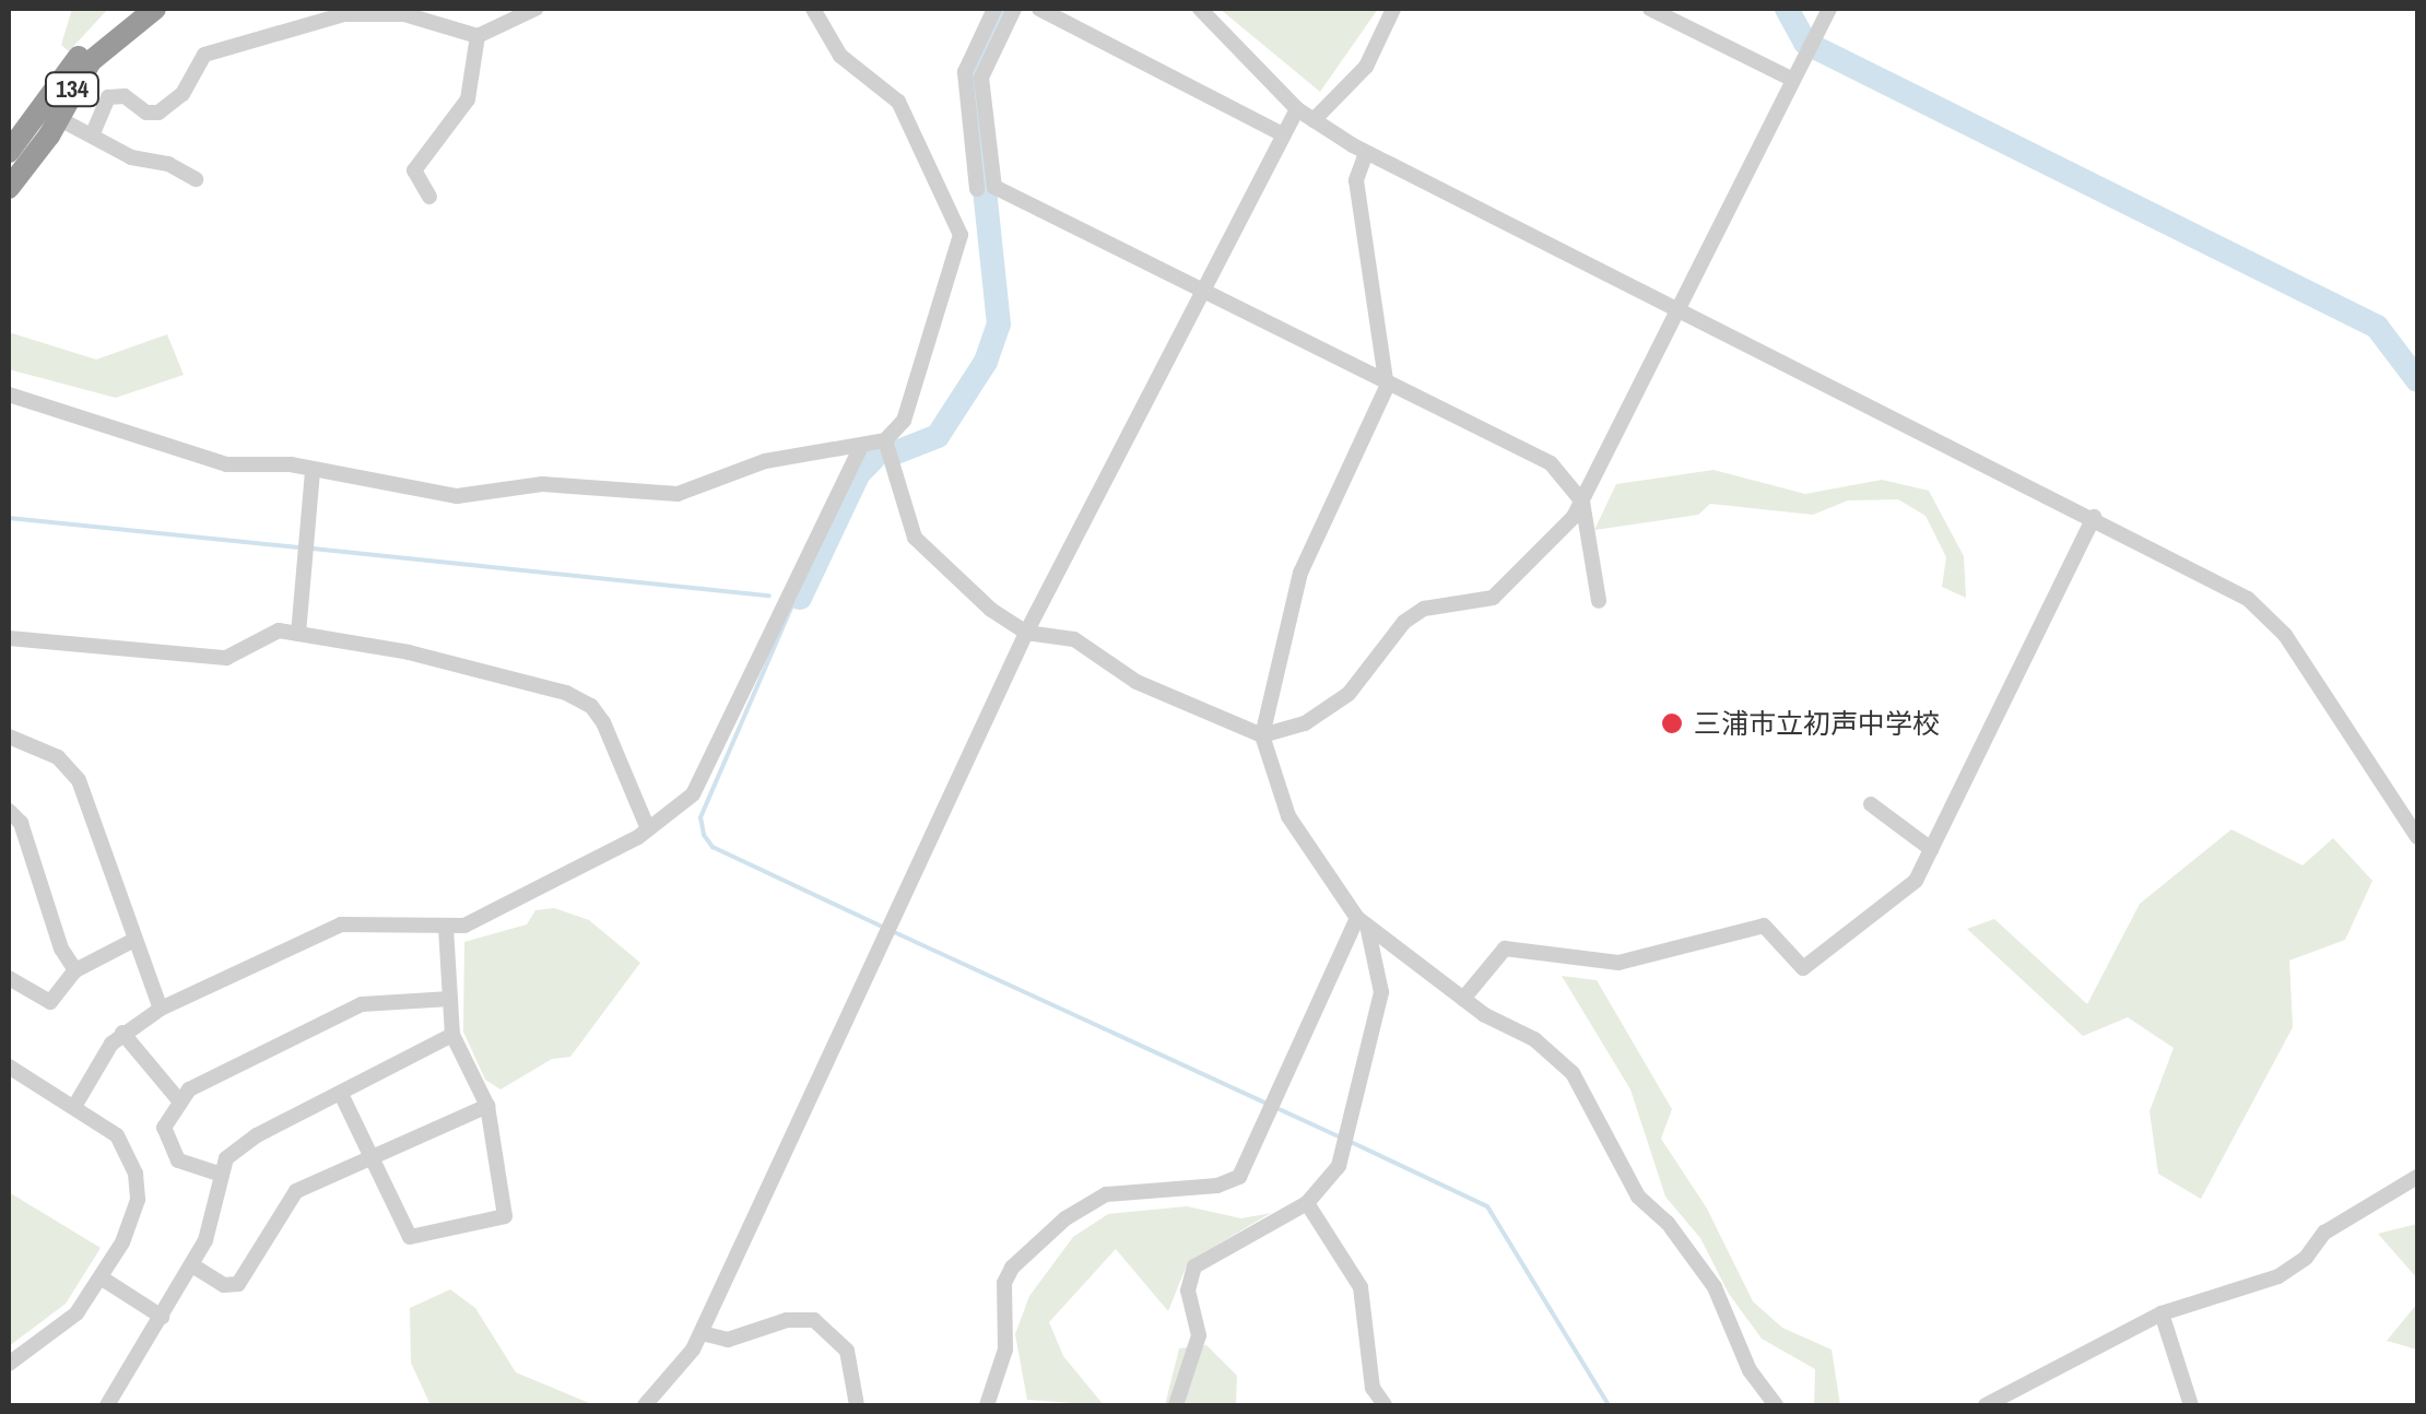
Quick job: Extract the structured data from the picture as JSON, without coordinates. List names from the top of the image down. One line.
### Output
{"streets":{"highway":["134"]},"places":["三浦市立初声中学校"]}
